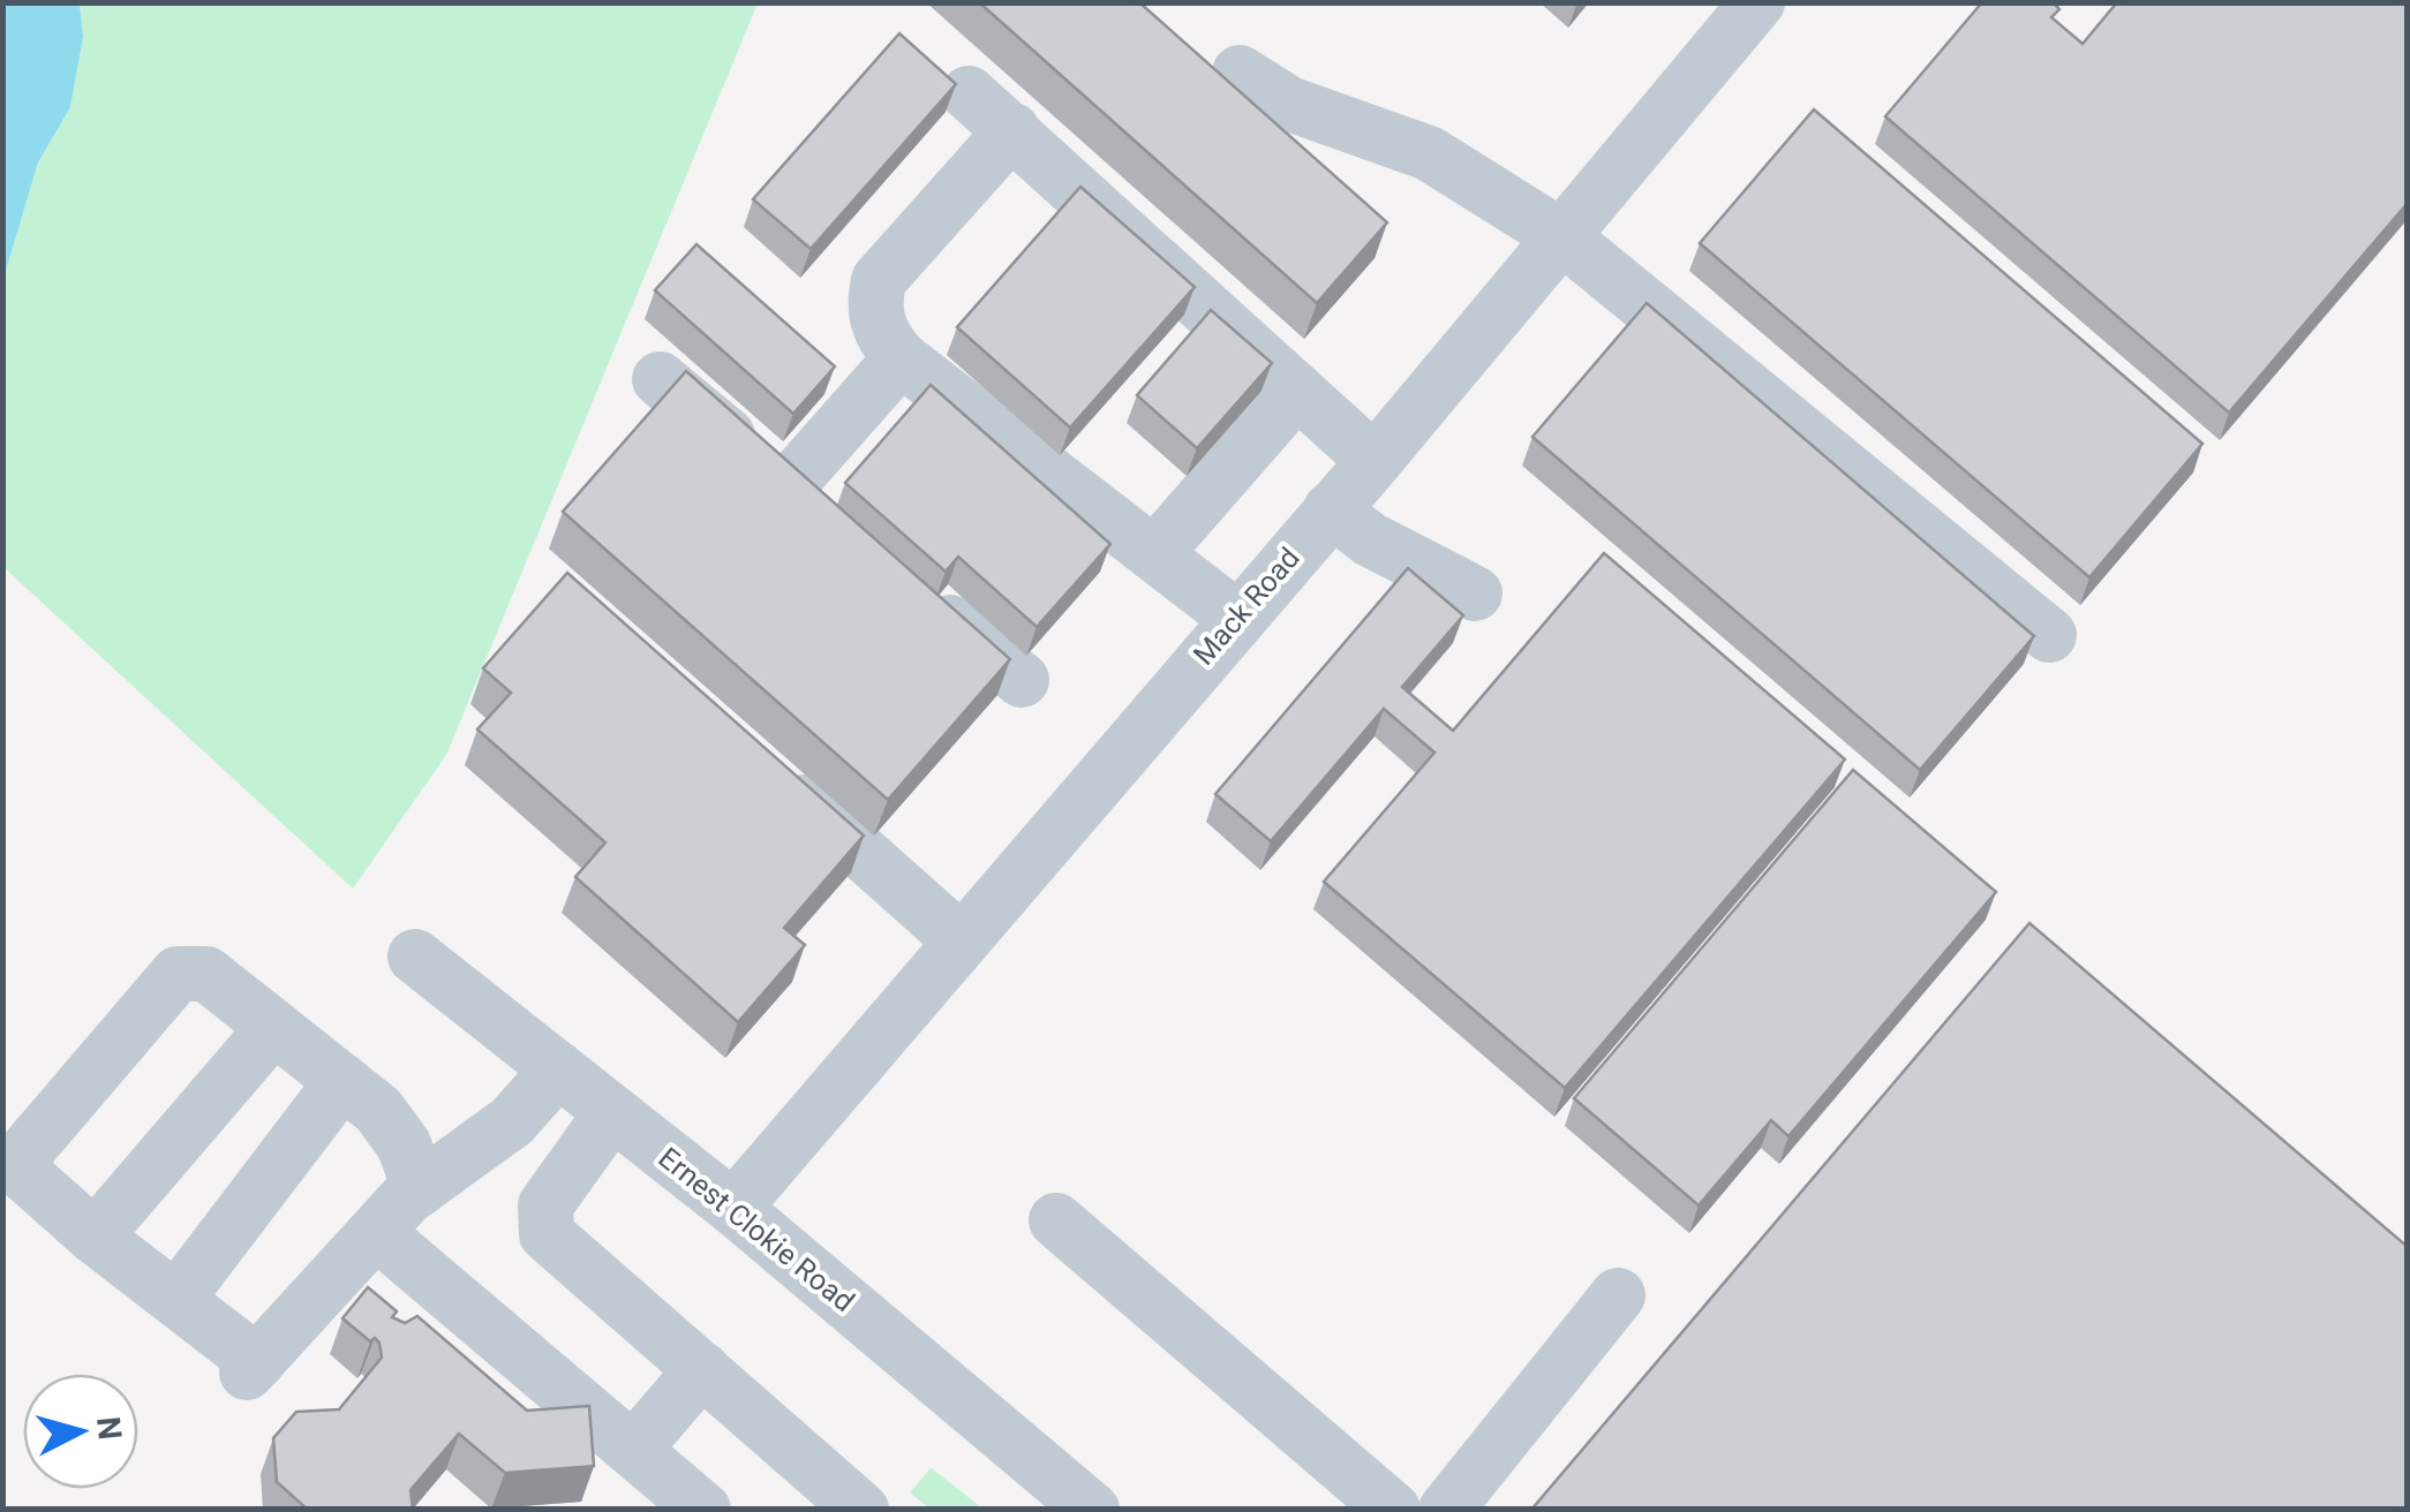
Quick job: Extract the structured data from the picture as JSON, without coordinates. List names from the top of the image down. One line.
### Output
{"streets":{"street":["Mack Road","Ernest Clokie Road"]},"crossings":[["Mack Road","Ernest Clokie Road"]],"north":"right"}
